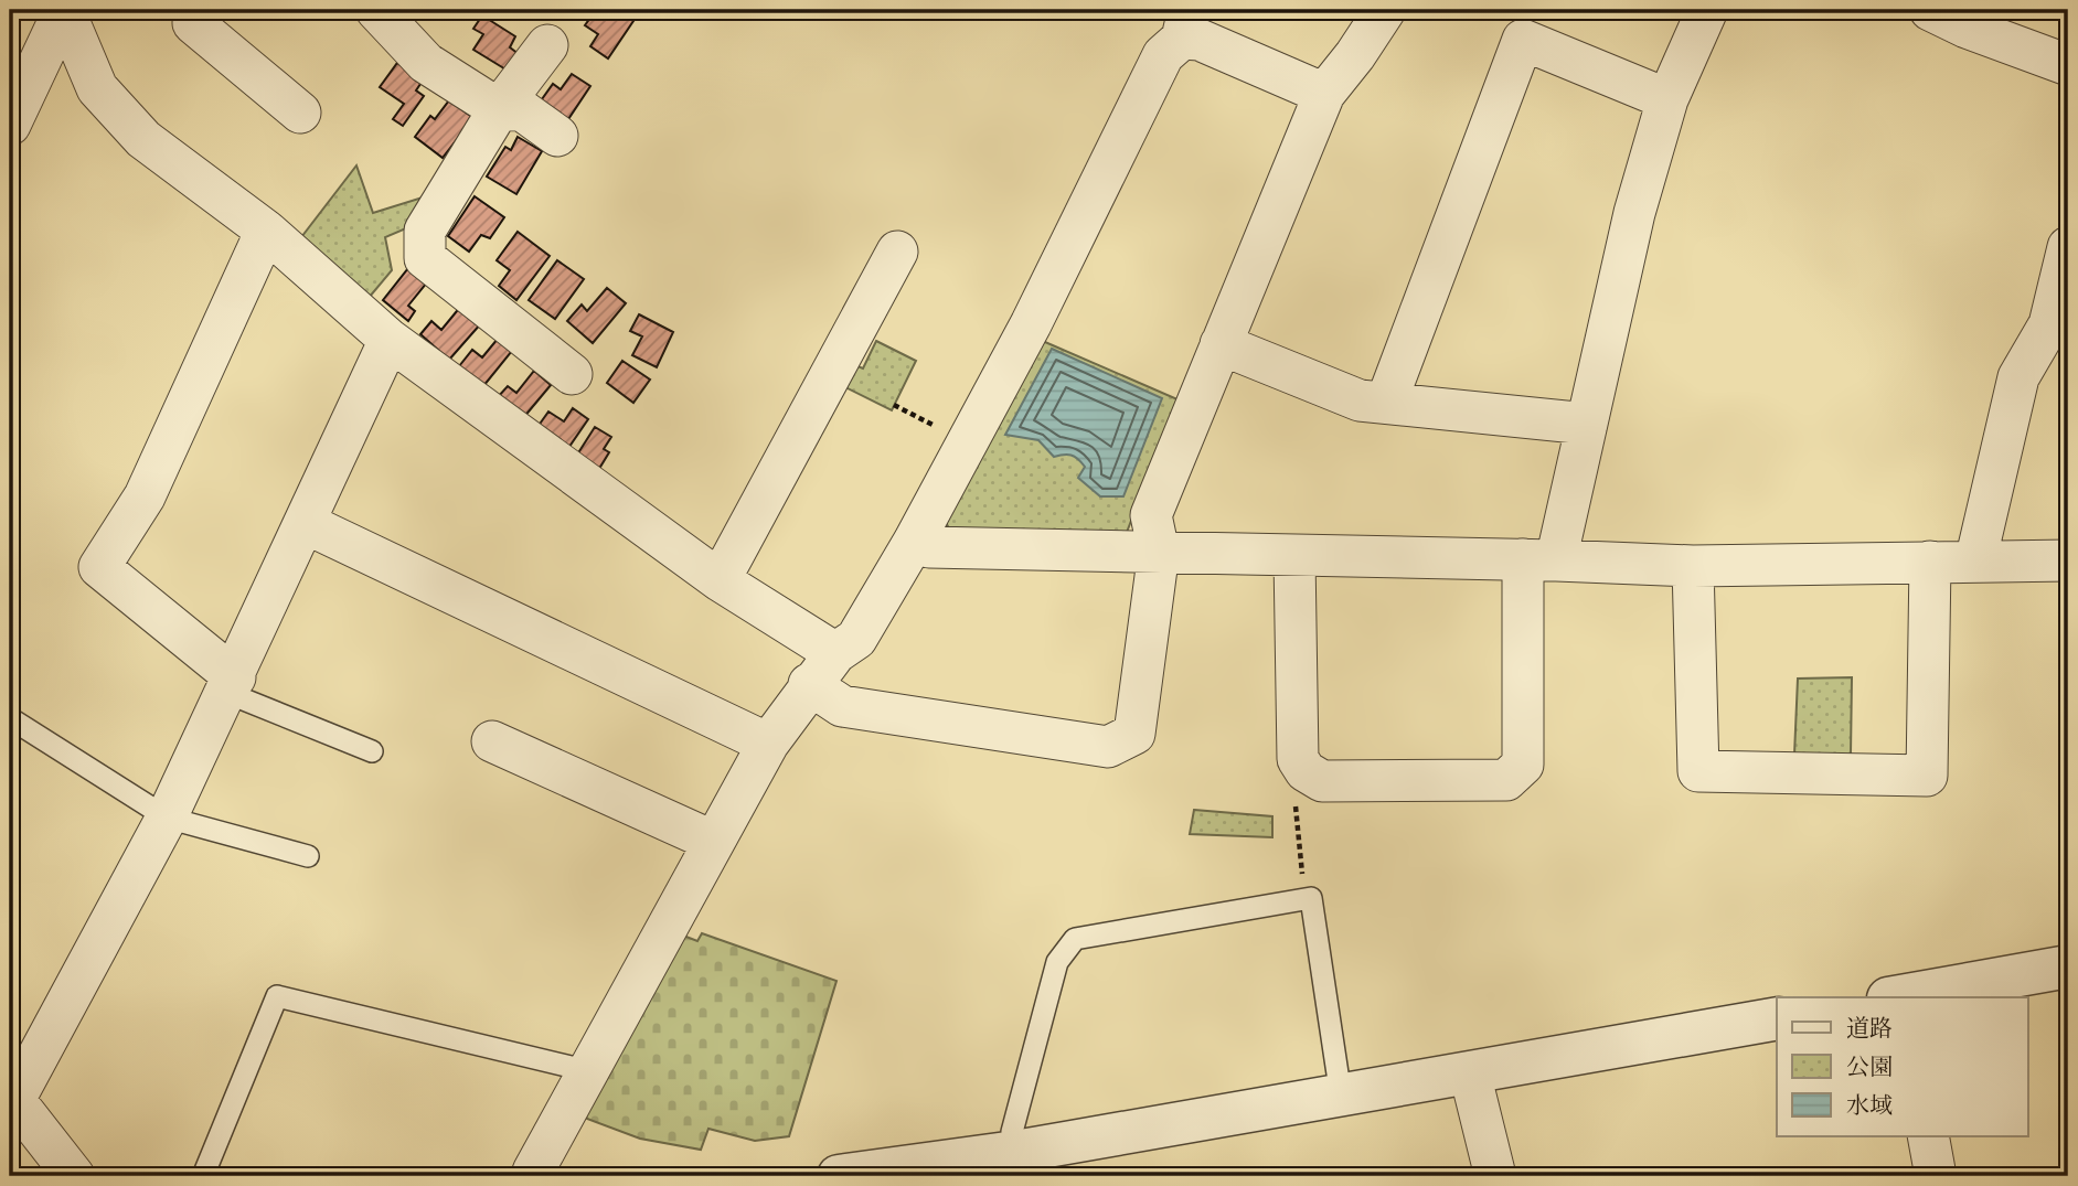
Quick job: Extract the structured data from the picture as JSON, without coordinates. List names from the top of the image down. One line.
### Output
{"legend":["道路","公園","水域"]}
